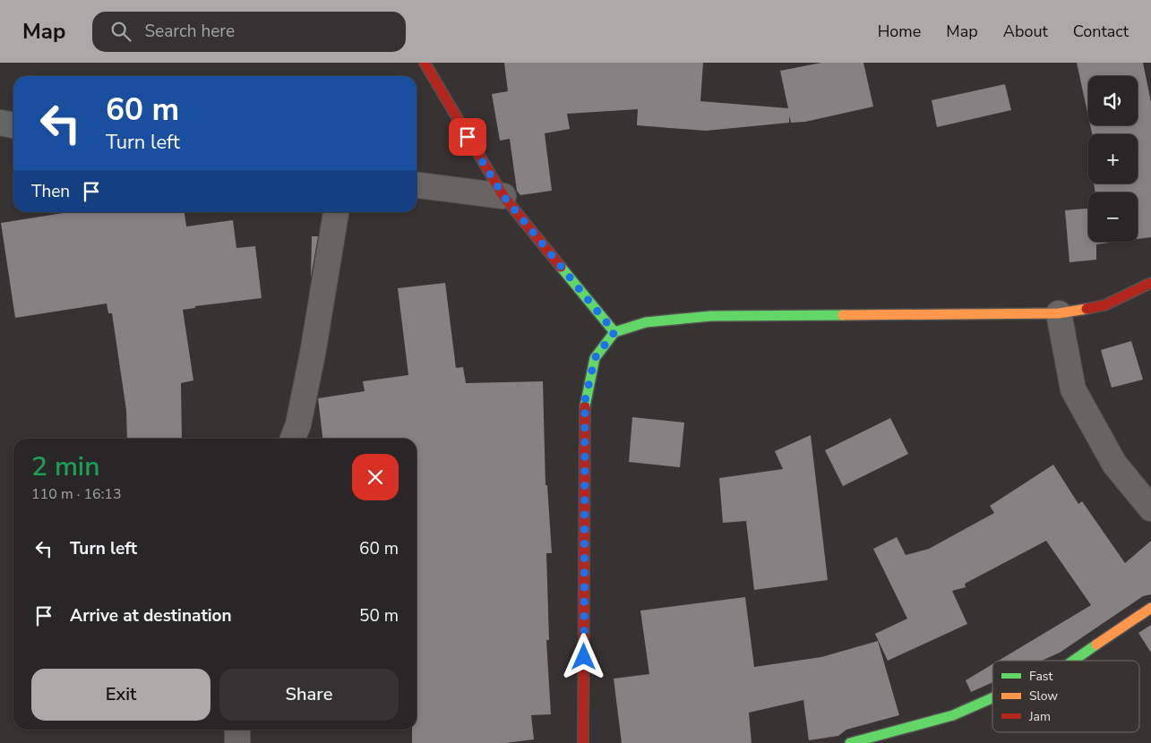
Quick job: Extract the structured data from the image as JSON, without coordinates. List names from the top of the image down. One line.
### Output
{"legend":["Fast","Slow","Jam"],"page":{"header":"Map","search":"Search here","nav":["Home","Map","About","Contact"],"map_buttons":["+","−"],"turn":["60 m","Turn left"],"then":"Then","heading":["2 min","110 m · 16:13"],"list":[{"name":"Turn left","value":"60 m"},{"name":"Arrive at destination","value":"50 m"}],"buttons":["Exit","Share"]}}
